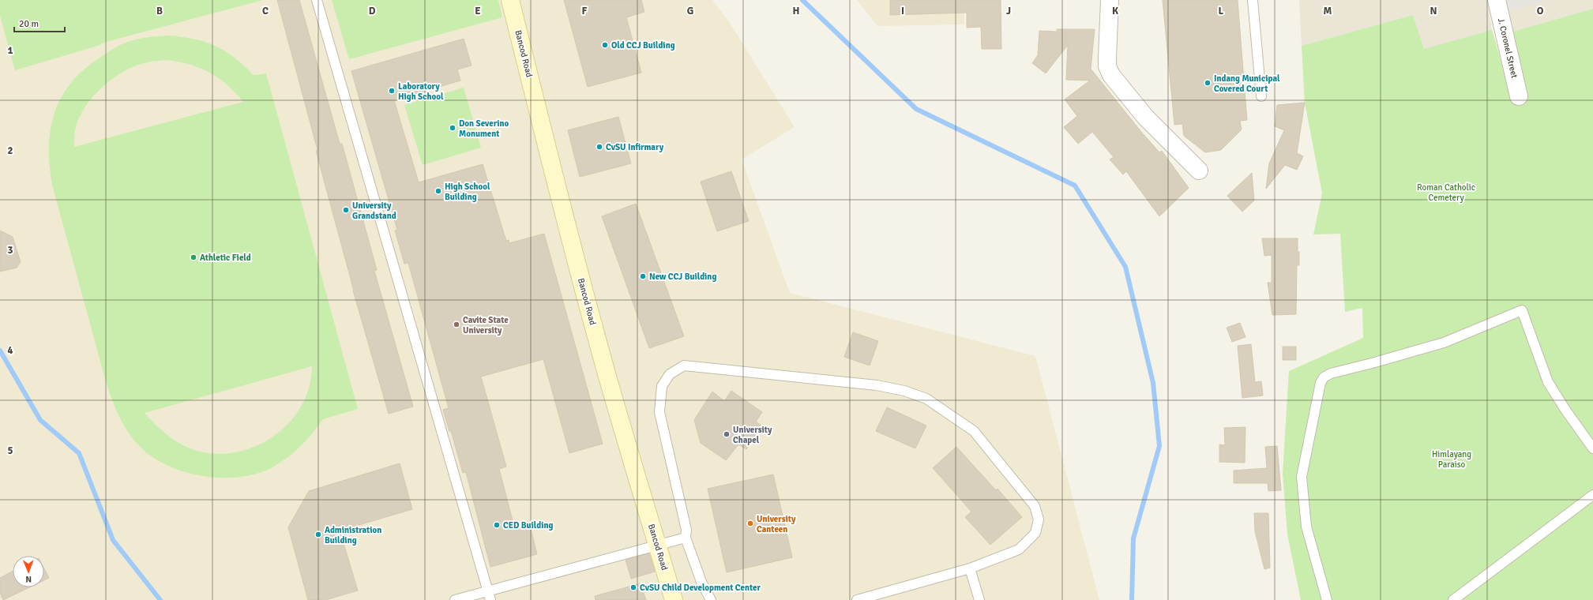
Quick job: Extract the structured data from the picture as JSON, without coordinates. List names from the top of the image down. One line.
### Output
{"streets":{"street":["J. Coronel Street","Bancod Road"]},"parks":["Roman Catholic Cemetery","Himlayang Paraiso"],"places":["Old CCJ Building","Indang Municipal Covered Court","Laboratory High School","Don Severino Monument","CvSU Infirmary","High School Building","University Grandstand","Athletic Field","New CCJ Building","Cavite State University","University Chapel","University Canteen","CED Building","Administration Building","CvSU Child Development Center"],"scale_bar":"20 m","north":"bottom","grid":{"columns":["B","C","D","E","F","G","H","I","J","K","L","M","N","O"],"rows":["1","2","3","4","5"]}}
